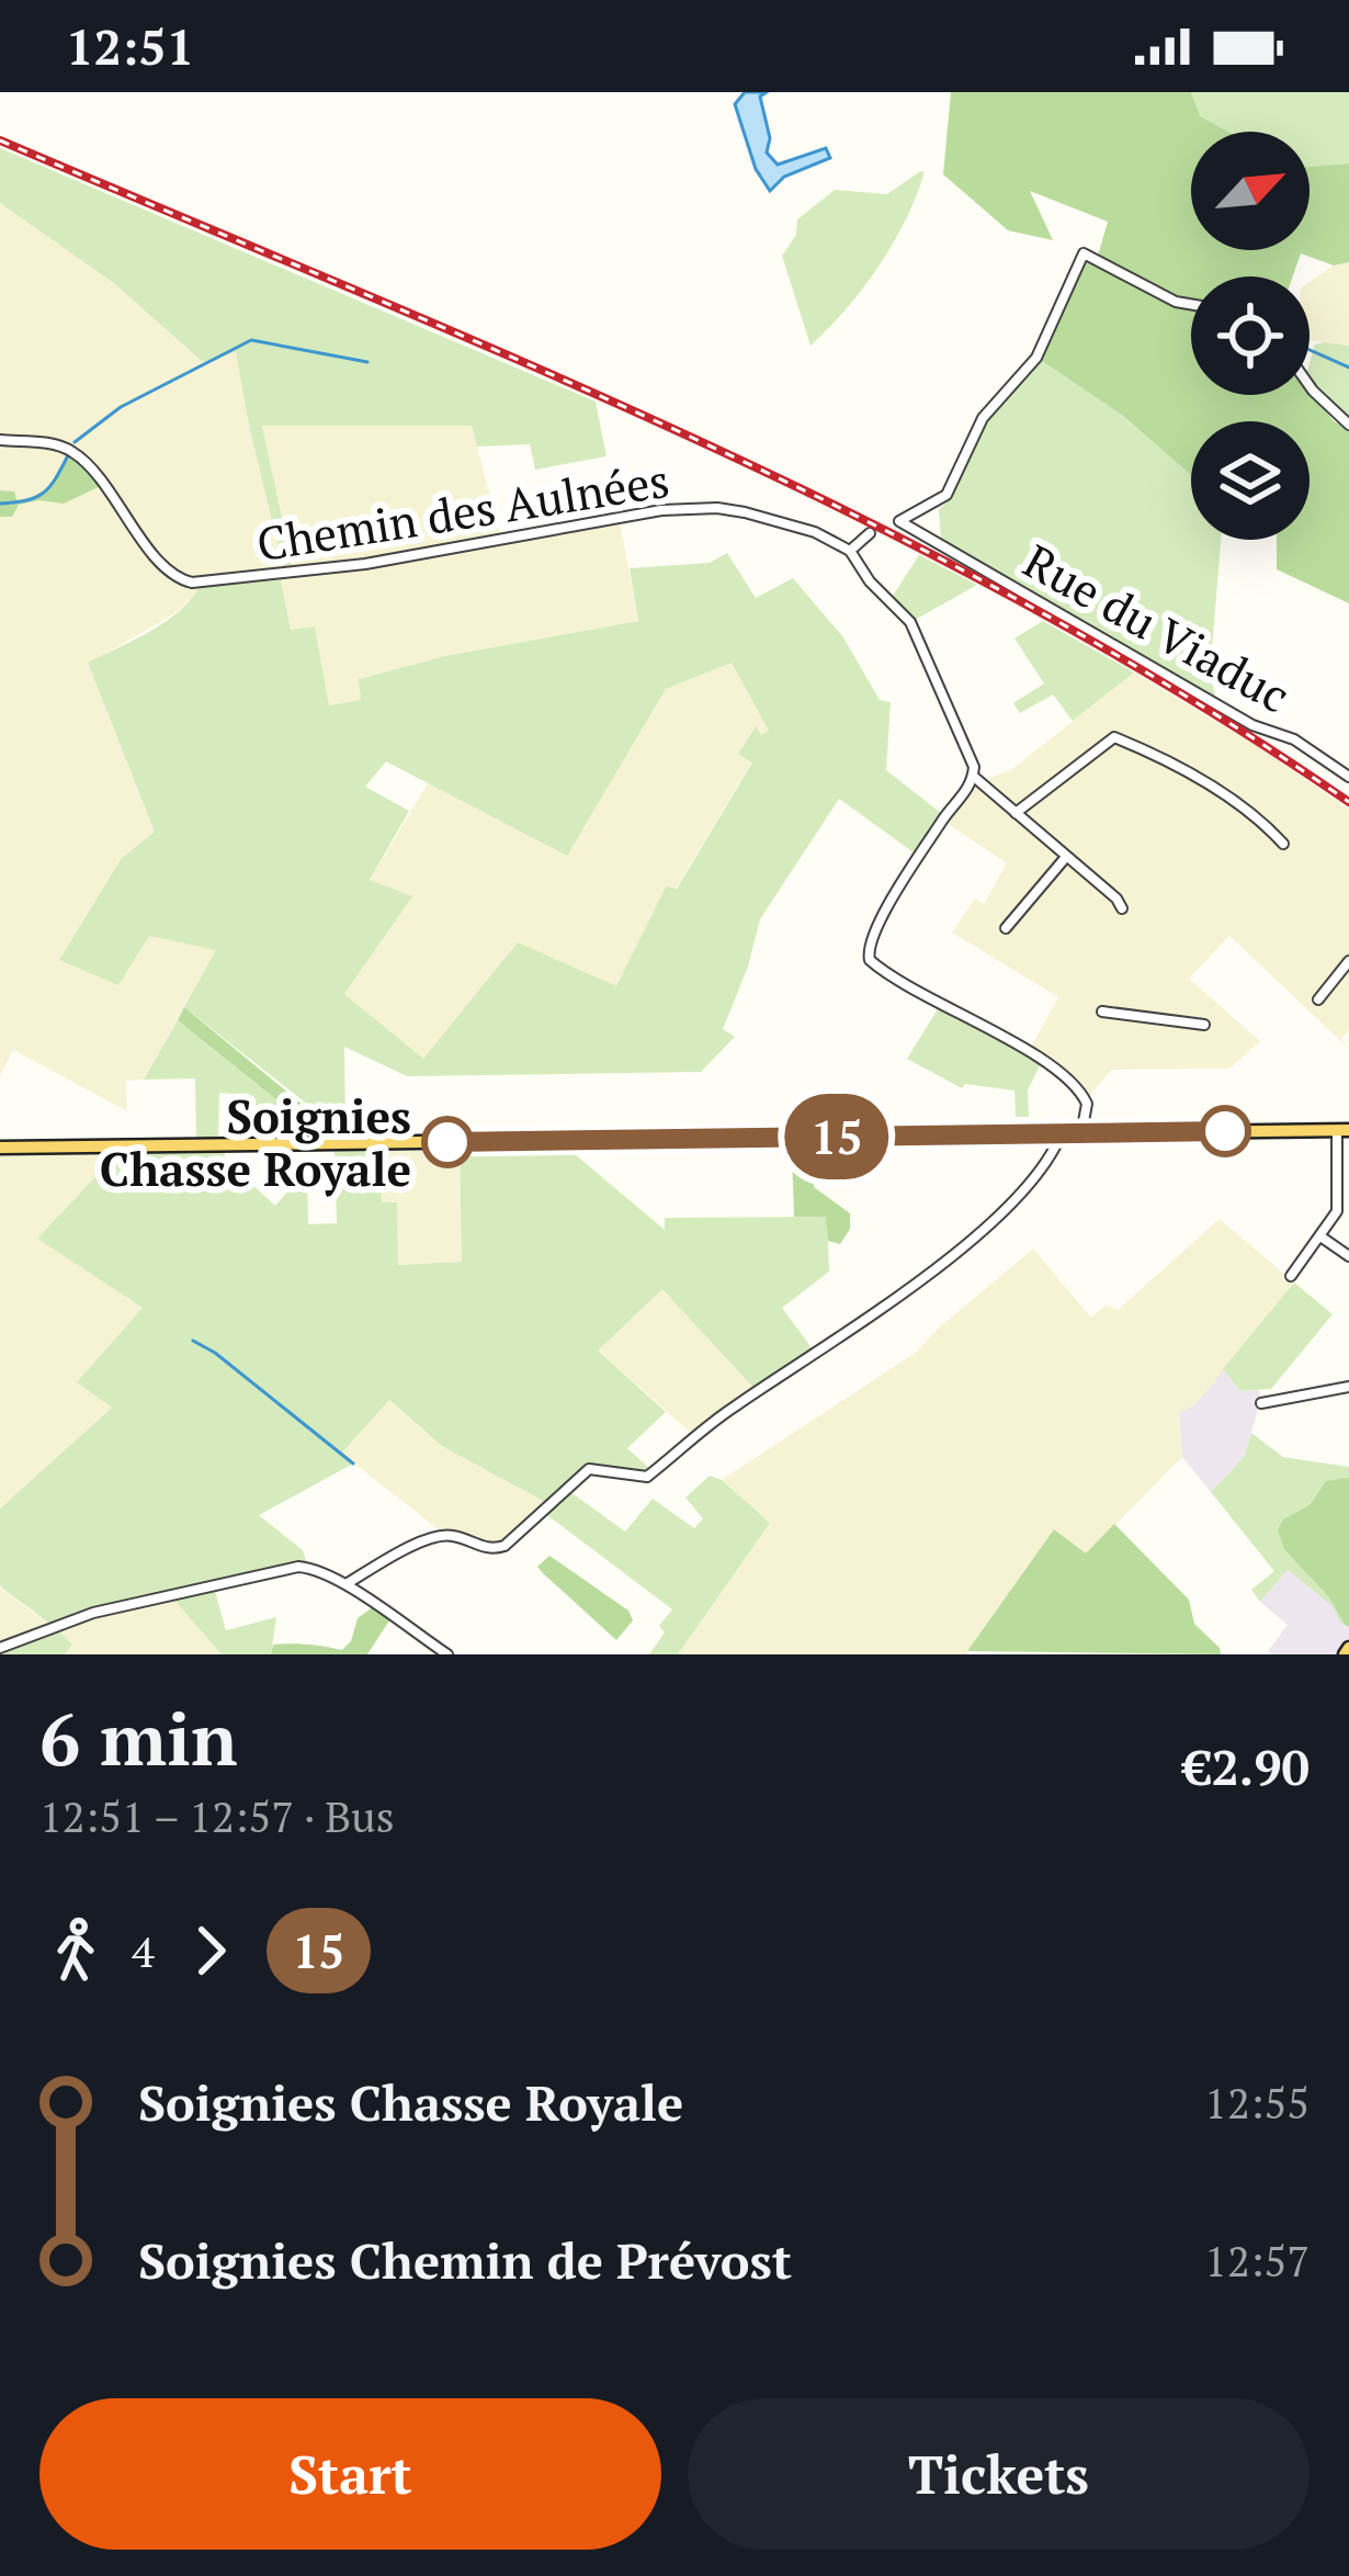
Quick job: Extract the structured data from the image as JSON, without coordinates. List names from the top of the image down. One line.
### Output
{"streets":{"street":["Chemin des Aulnées","Rue du Viaduc"]},"places":["Soignies Chasse Royale"],"lines":["bus line 15"],"north":"top right","page":{"status":"12:51","on_map":"15","heading":["6 min","12:51 – 12:57 · Bus","€2.90"],"legs":["4","15"],"list":[{"name":"Soignies Chasse Royale","value":"12:55"},{"name":"Soignies Chemin de Prévost","value":"12:57"}],"buttons":["Start","Tickets"]}}
